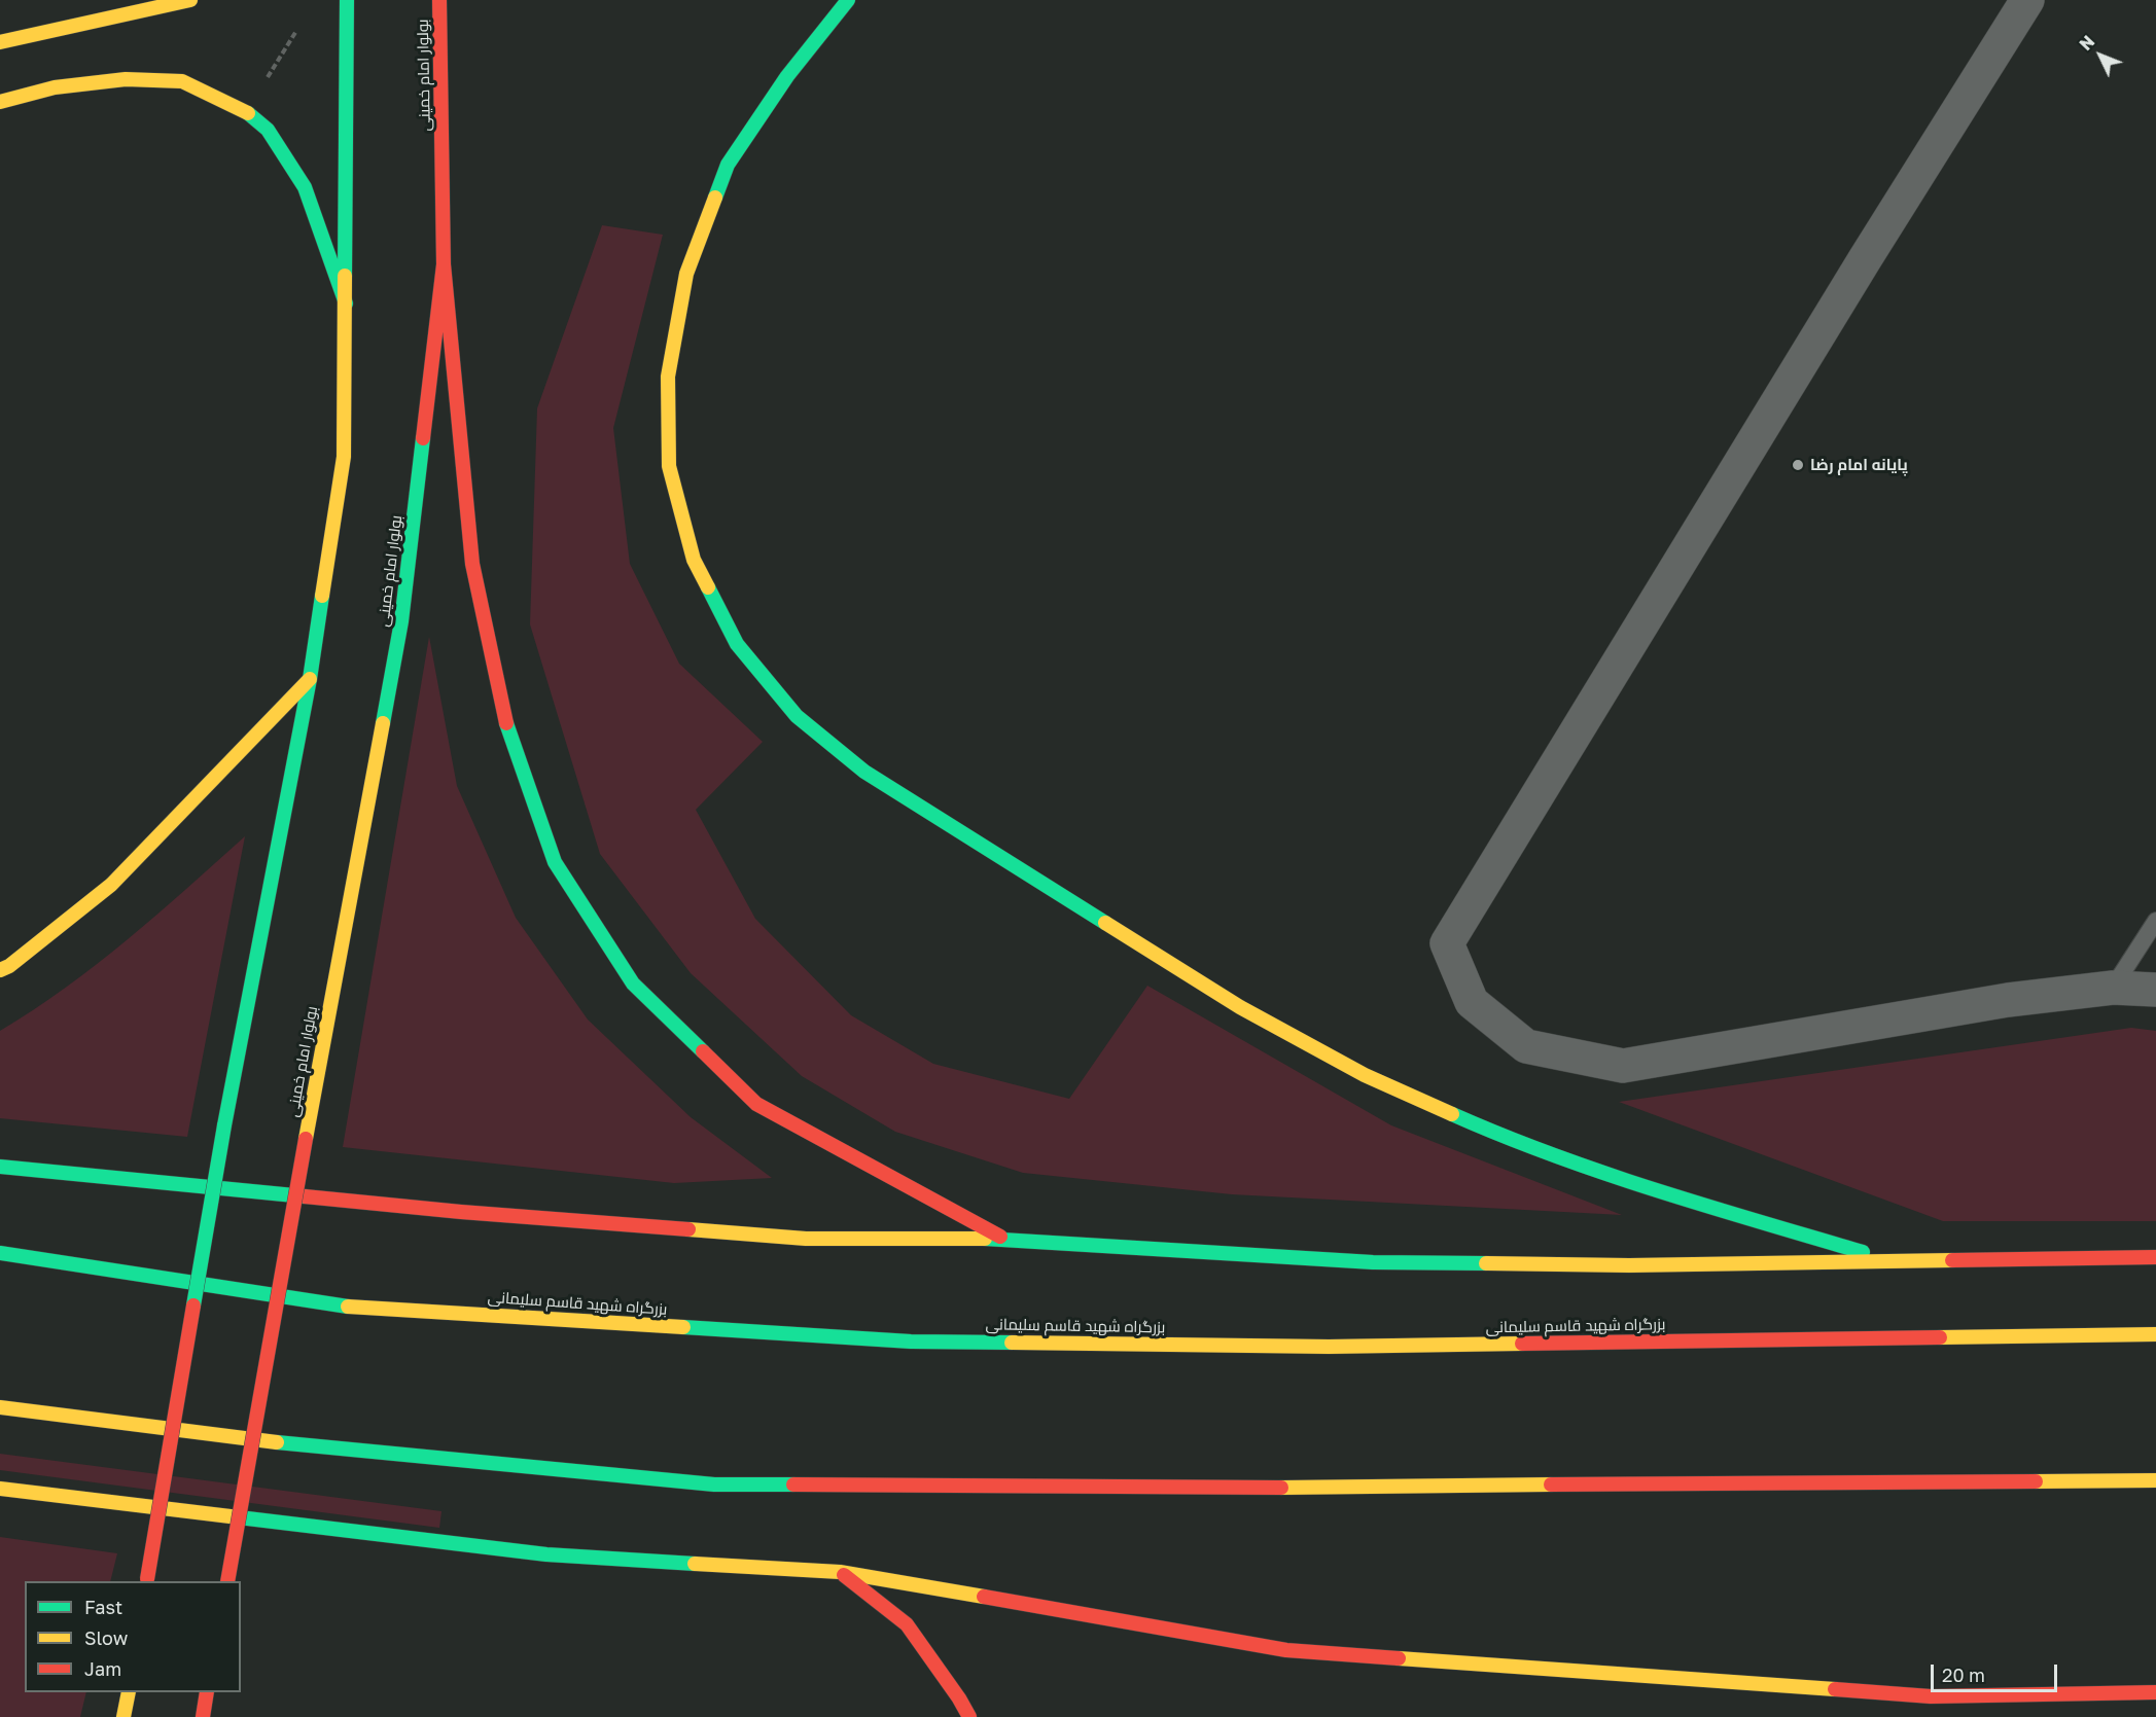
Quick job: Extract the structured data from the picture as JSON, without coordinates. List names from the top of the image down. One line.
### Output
{"streets":{"main road":["بولوار امام خمینی","بزرگراه شهید قاسم سلیمانی"]},"places":["پایانه امام رضا"],"legend":["Fast","Slow","Jam"],"scale_bar":"20 m","north":"top left"}
